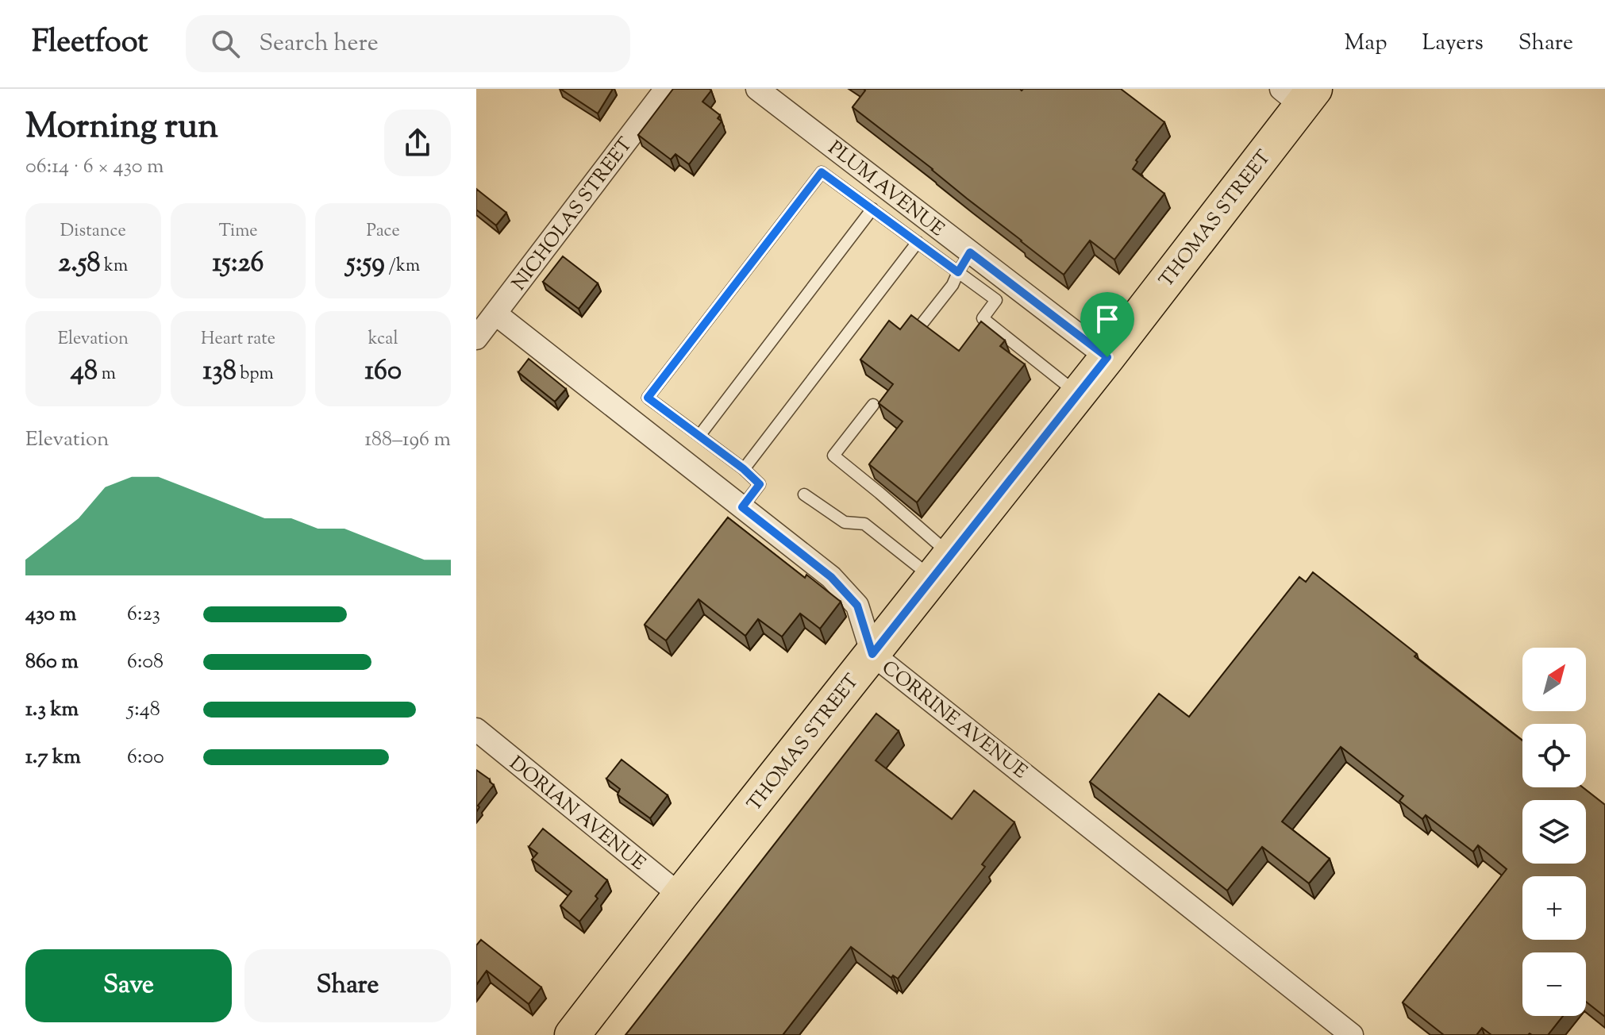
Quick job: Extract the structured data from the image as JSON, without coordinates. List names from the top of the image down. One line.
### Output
{"streets":{"main road":["THOMAS STREET"],"street":["PLUM AVENUE","NICHOLAS STREET","CORRINE AVENUE","DORIAN AVENUE"]},"crossings":[["PLUM AVENUE","THOMAS STREET"],["NICHOLAS STREET","CORRINE AVENUE"],["THOMAS STREET","CORRINE AVENUE"],["THOMAS STREET","DORIAN AVENUE"]],"north":"top right","page":{"header":"Fleetfoot","search":"Search here","nav":["Map","Layers","Share"],"heading":["Morning run","06:14 · 6 × 430 m"],"stats":[["Distance","2.58 km"],["Time","15:26"],["Pace","5:59 /km"],["Elevation","48 m"],["Heart rate","138 bpm"],["kcal","160"]],"chart":["Elevation","188–196 m"],"list":[{"name":"430 m","note":"6:23"},{"name":"860 m","note":"6:08"},{"name":"1.3 km","note":"5:48"},{"name":"1.7 km","note":"6:00"}],"map_buttons":["+","−"],"buttons":["Save","Share"]}}
